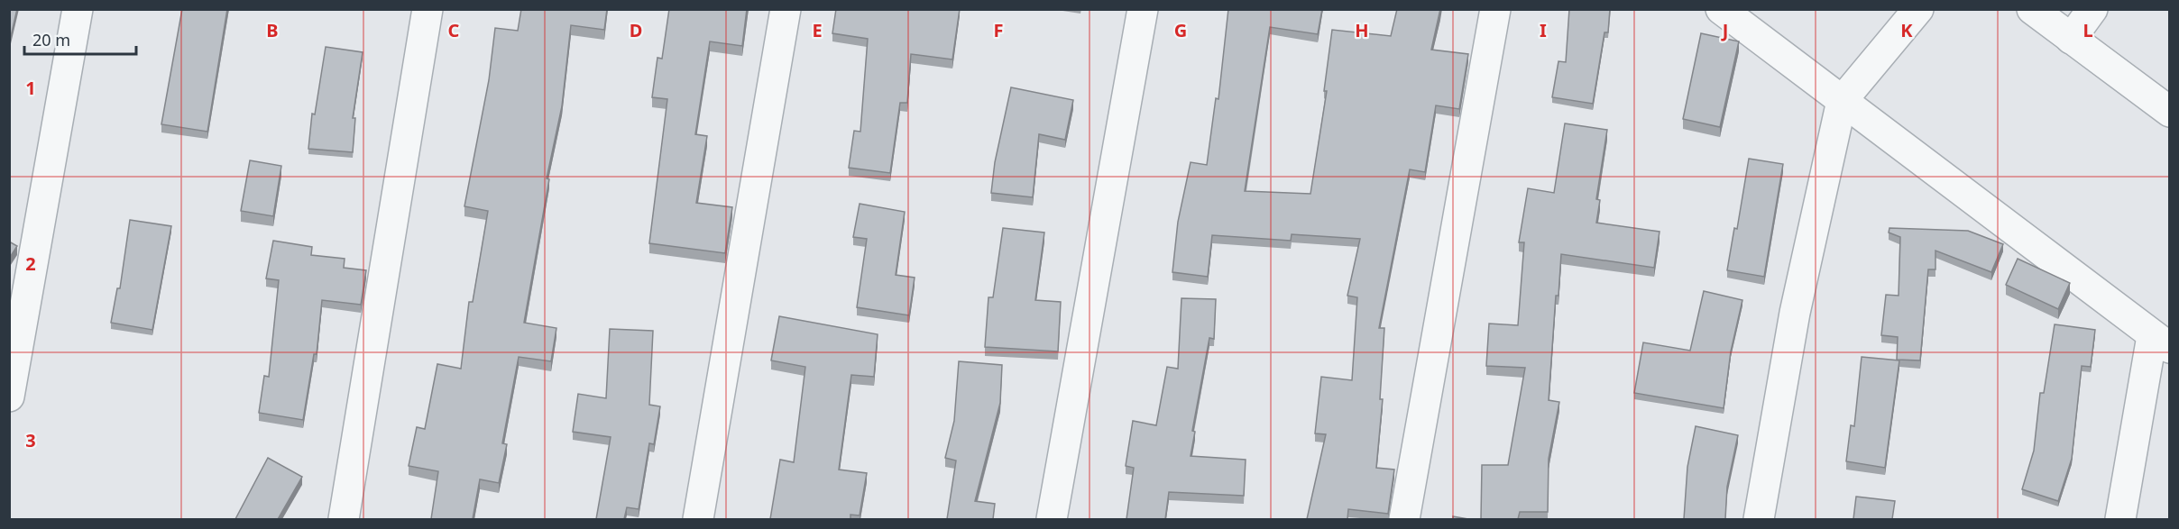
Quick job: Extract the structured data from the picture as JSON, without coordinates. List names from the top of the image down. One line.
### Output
{"scale_bar":"20 m","grid":{"columns":["B","C","D","E","F","G","H","I","J","K","L"],"rows":["1","2","3"]}}
